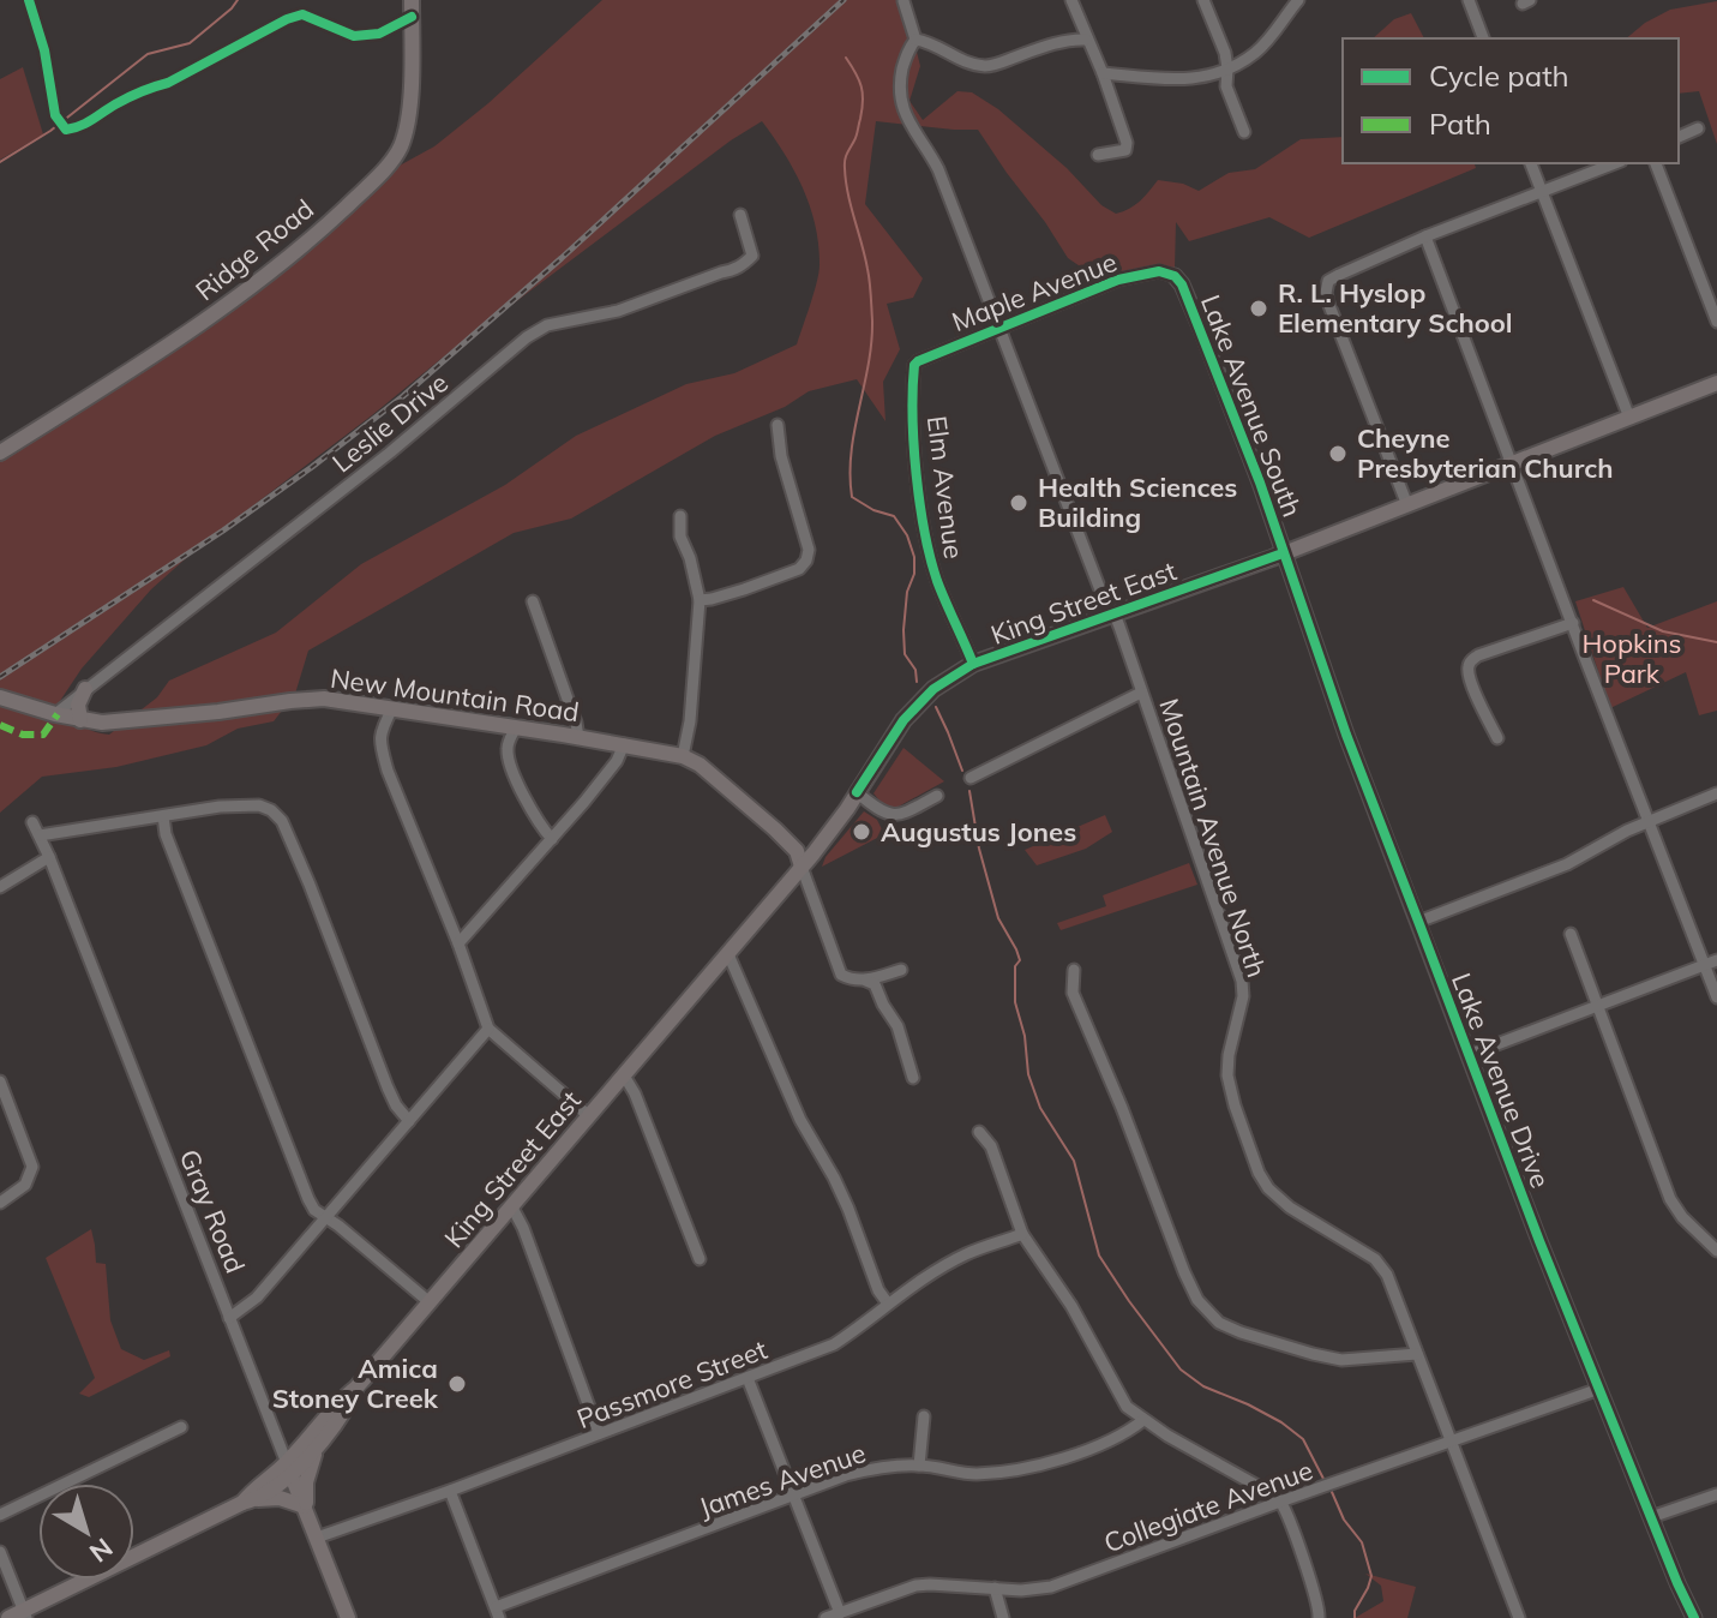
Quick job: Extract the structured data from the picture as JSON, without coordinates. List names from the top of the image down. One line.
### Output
{"streets":{"main road":["Ridge Road","King Street East","New Mountain Road","Gray Road"],"street":["Maple Avenue","Lake Avenue South","Leslie Drive","Elm Avenue","Mountain Avenue North","Lake Avenue Drive","Passmore Street","James Avenue","Collegiate Avenue"]},"crossings":[["Maple Avenue","Lake Avenue South"],["Maple Avenue","Elm Avenue"],["Maple Avenue","Mountain Avenue North"],["Lake Avenue South","King Street East"],["Lake Avenue South","Lake Avenue Drive"],["Leslie Drive","New Mountain Road"],["Elm Avenue","King Street East"],["King Street East","New Mountain Road"],["King Street East","Mountain Avenue North"],["King Street East","Lake Avenue Drive"],["King Street East","Gray Road"],["Mountain Avenue North","Collegiate Avenue"],["Lake Avenue Drive","Collegiate Avenue"],["Gray Road","Passmore Street"]],"parks":["Hopkins Park"],"places":["R. L. Hyslop Elementary School","Cheyne Presbyterian Church","Health Sciences Building","Augustus Jones","Amica Stoney Creek"],"legend":["Cycle path","Path"],"north":"bottom right"}
